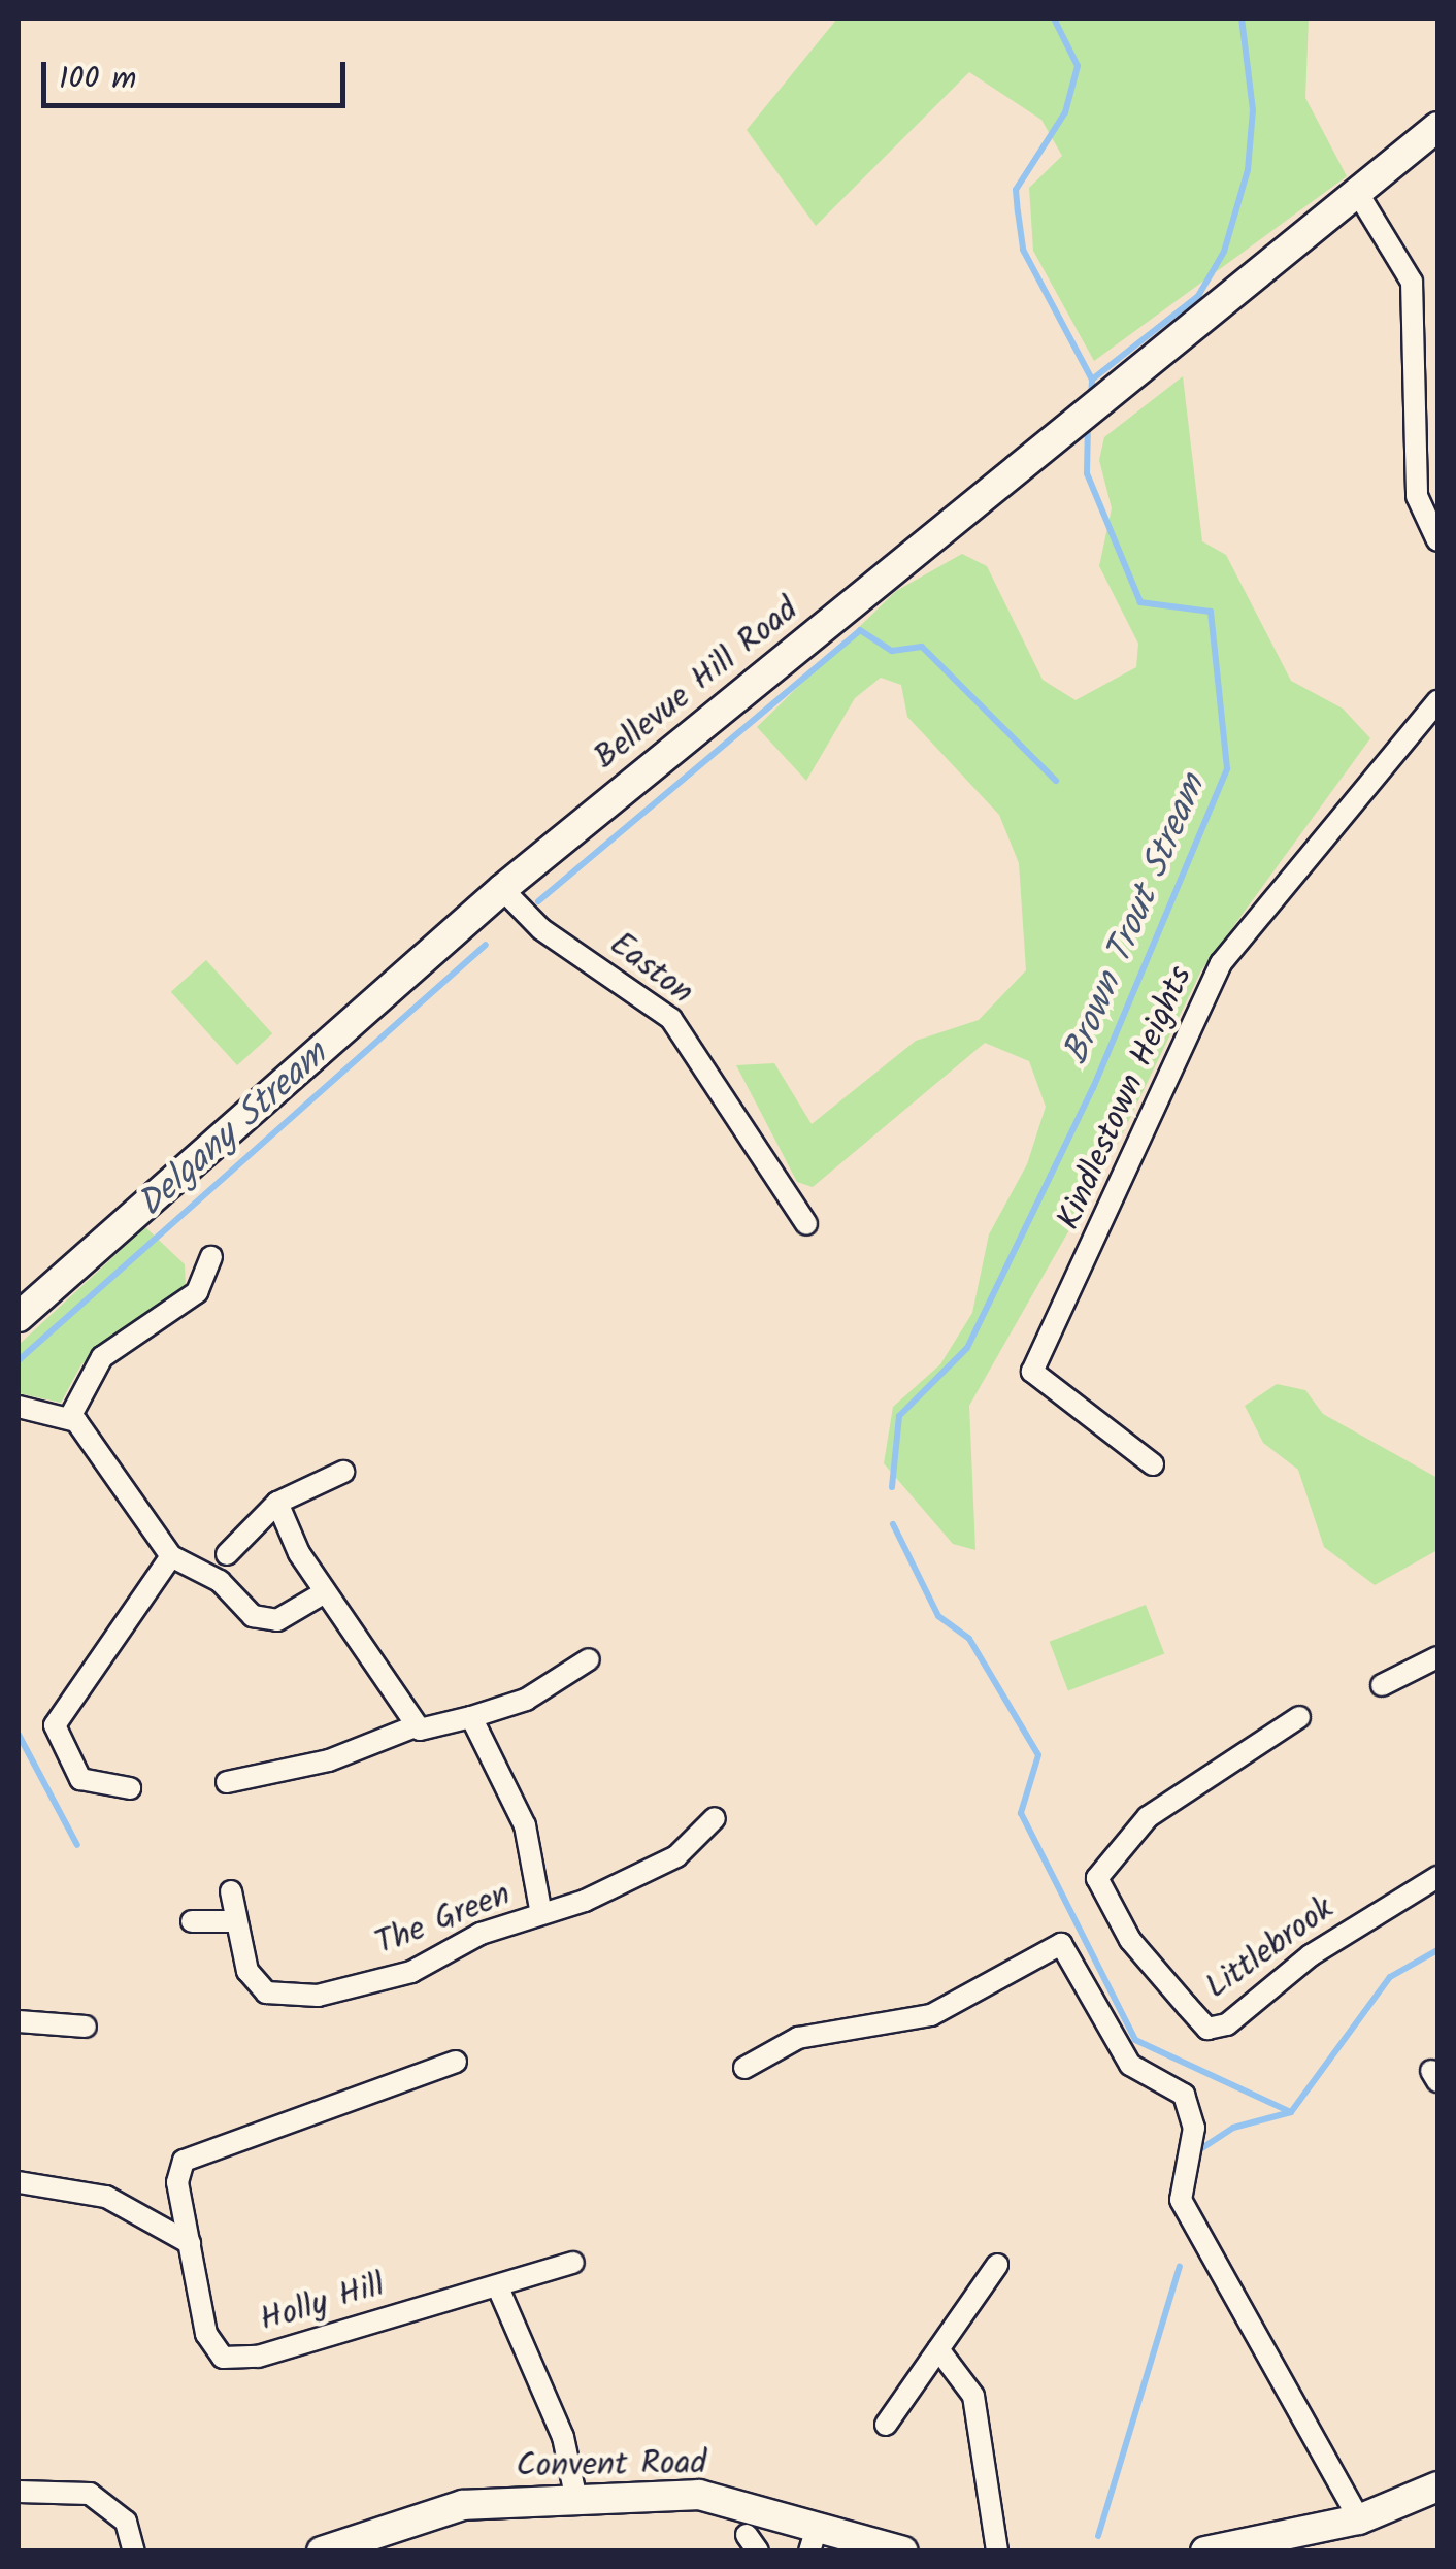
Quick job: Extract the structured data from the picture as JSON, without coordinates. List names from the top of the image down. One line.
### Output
{"streets":{"street":["Bellevue Hill Road","Easton","Kindlestown Heights","The Green","Littlebrook","Holly Hill","Convent Road"]},"crossings":[["Bellevue Hill Road","Easton"]],"water":["Brown Trout Stream","Delgany Stream"],"scale_bar":"100 m"}
